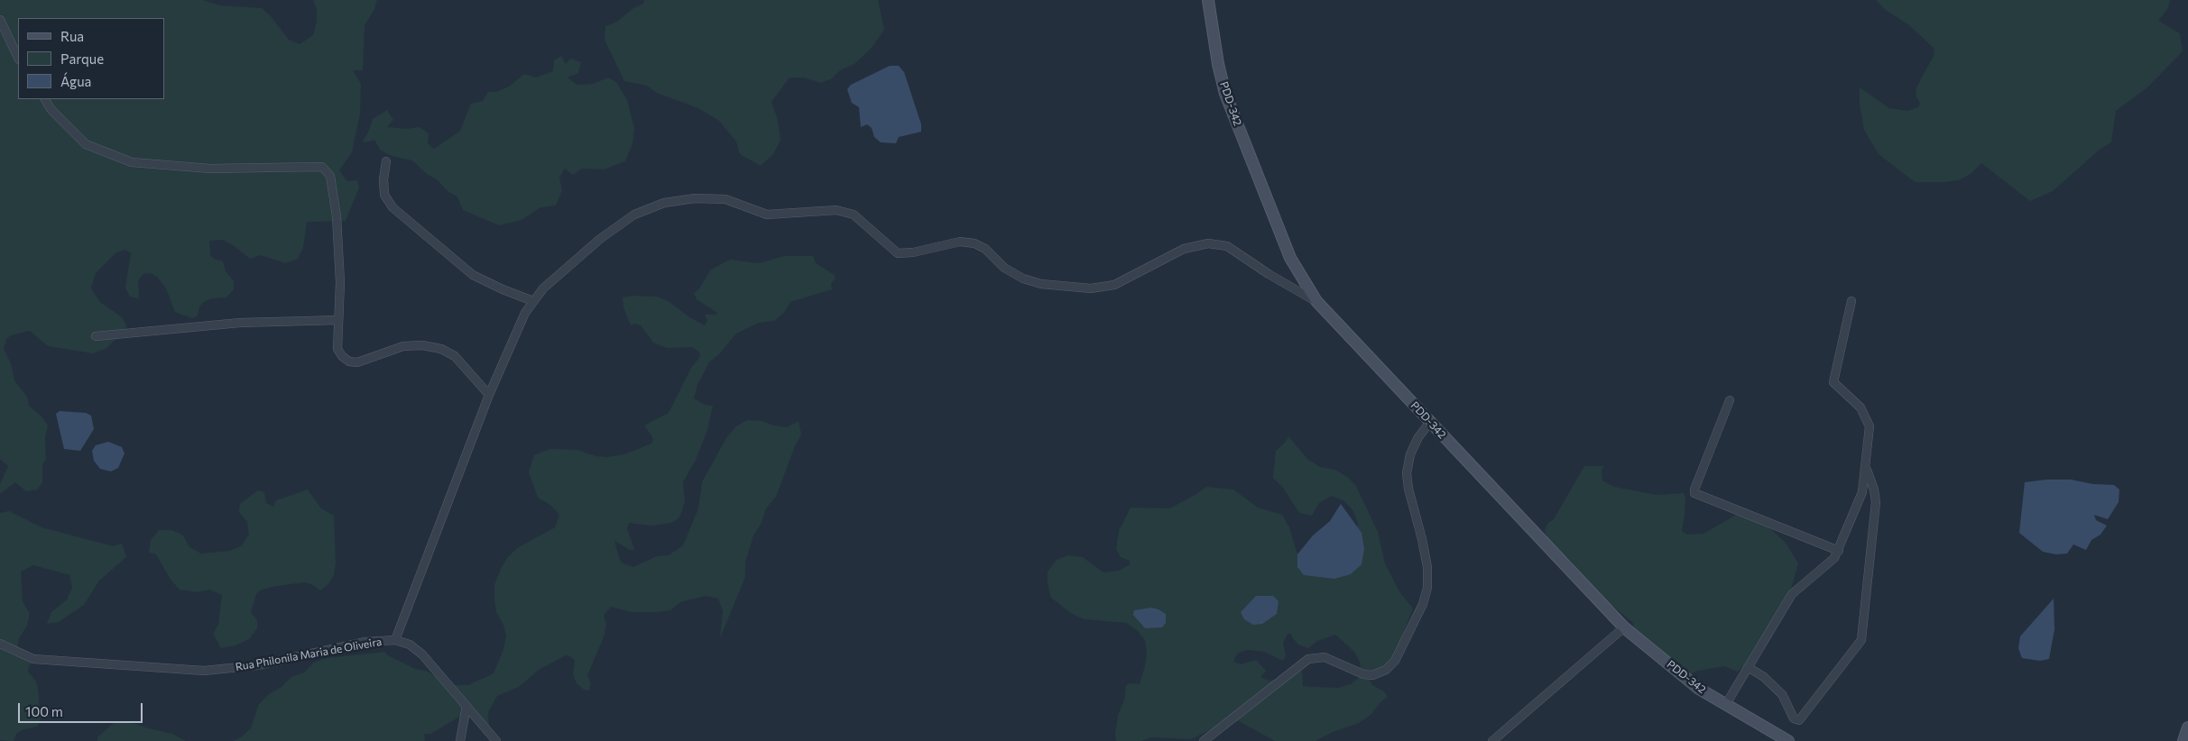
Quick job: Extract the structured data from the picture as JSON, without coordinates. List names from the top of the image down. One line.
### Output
{"streets":{"street":["PDD-342","Rua Philonila Maria de Oliveira"]},"legend":["Rua","Parque","Água"],"scale_bar":"100 m"}
